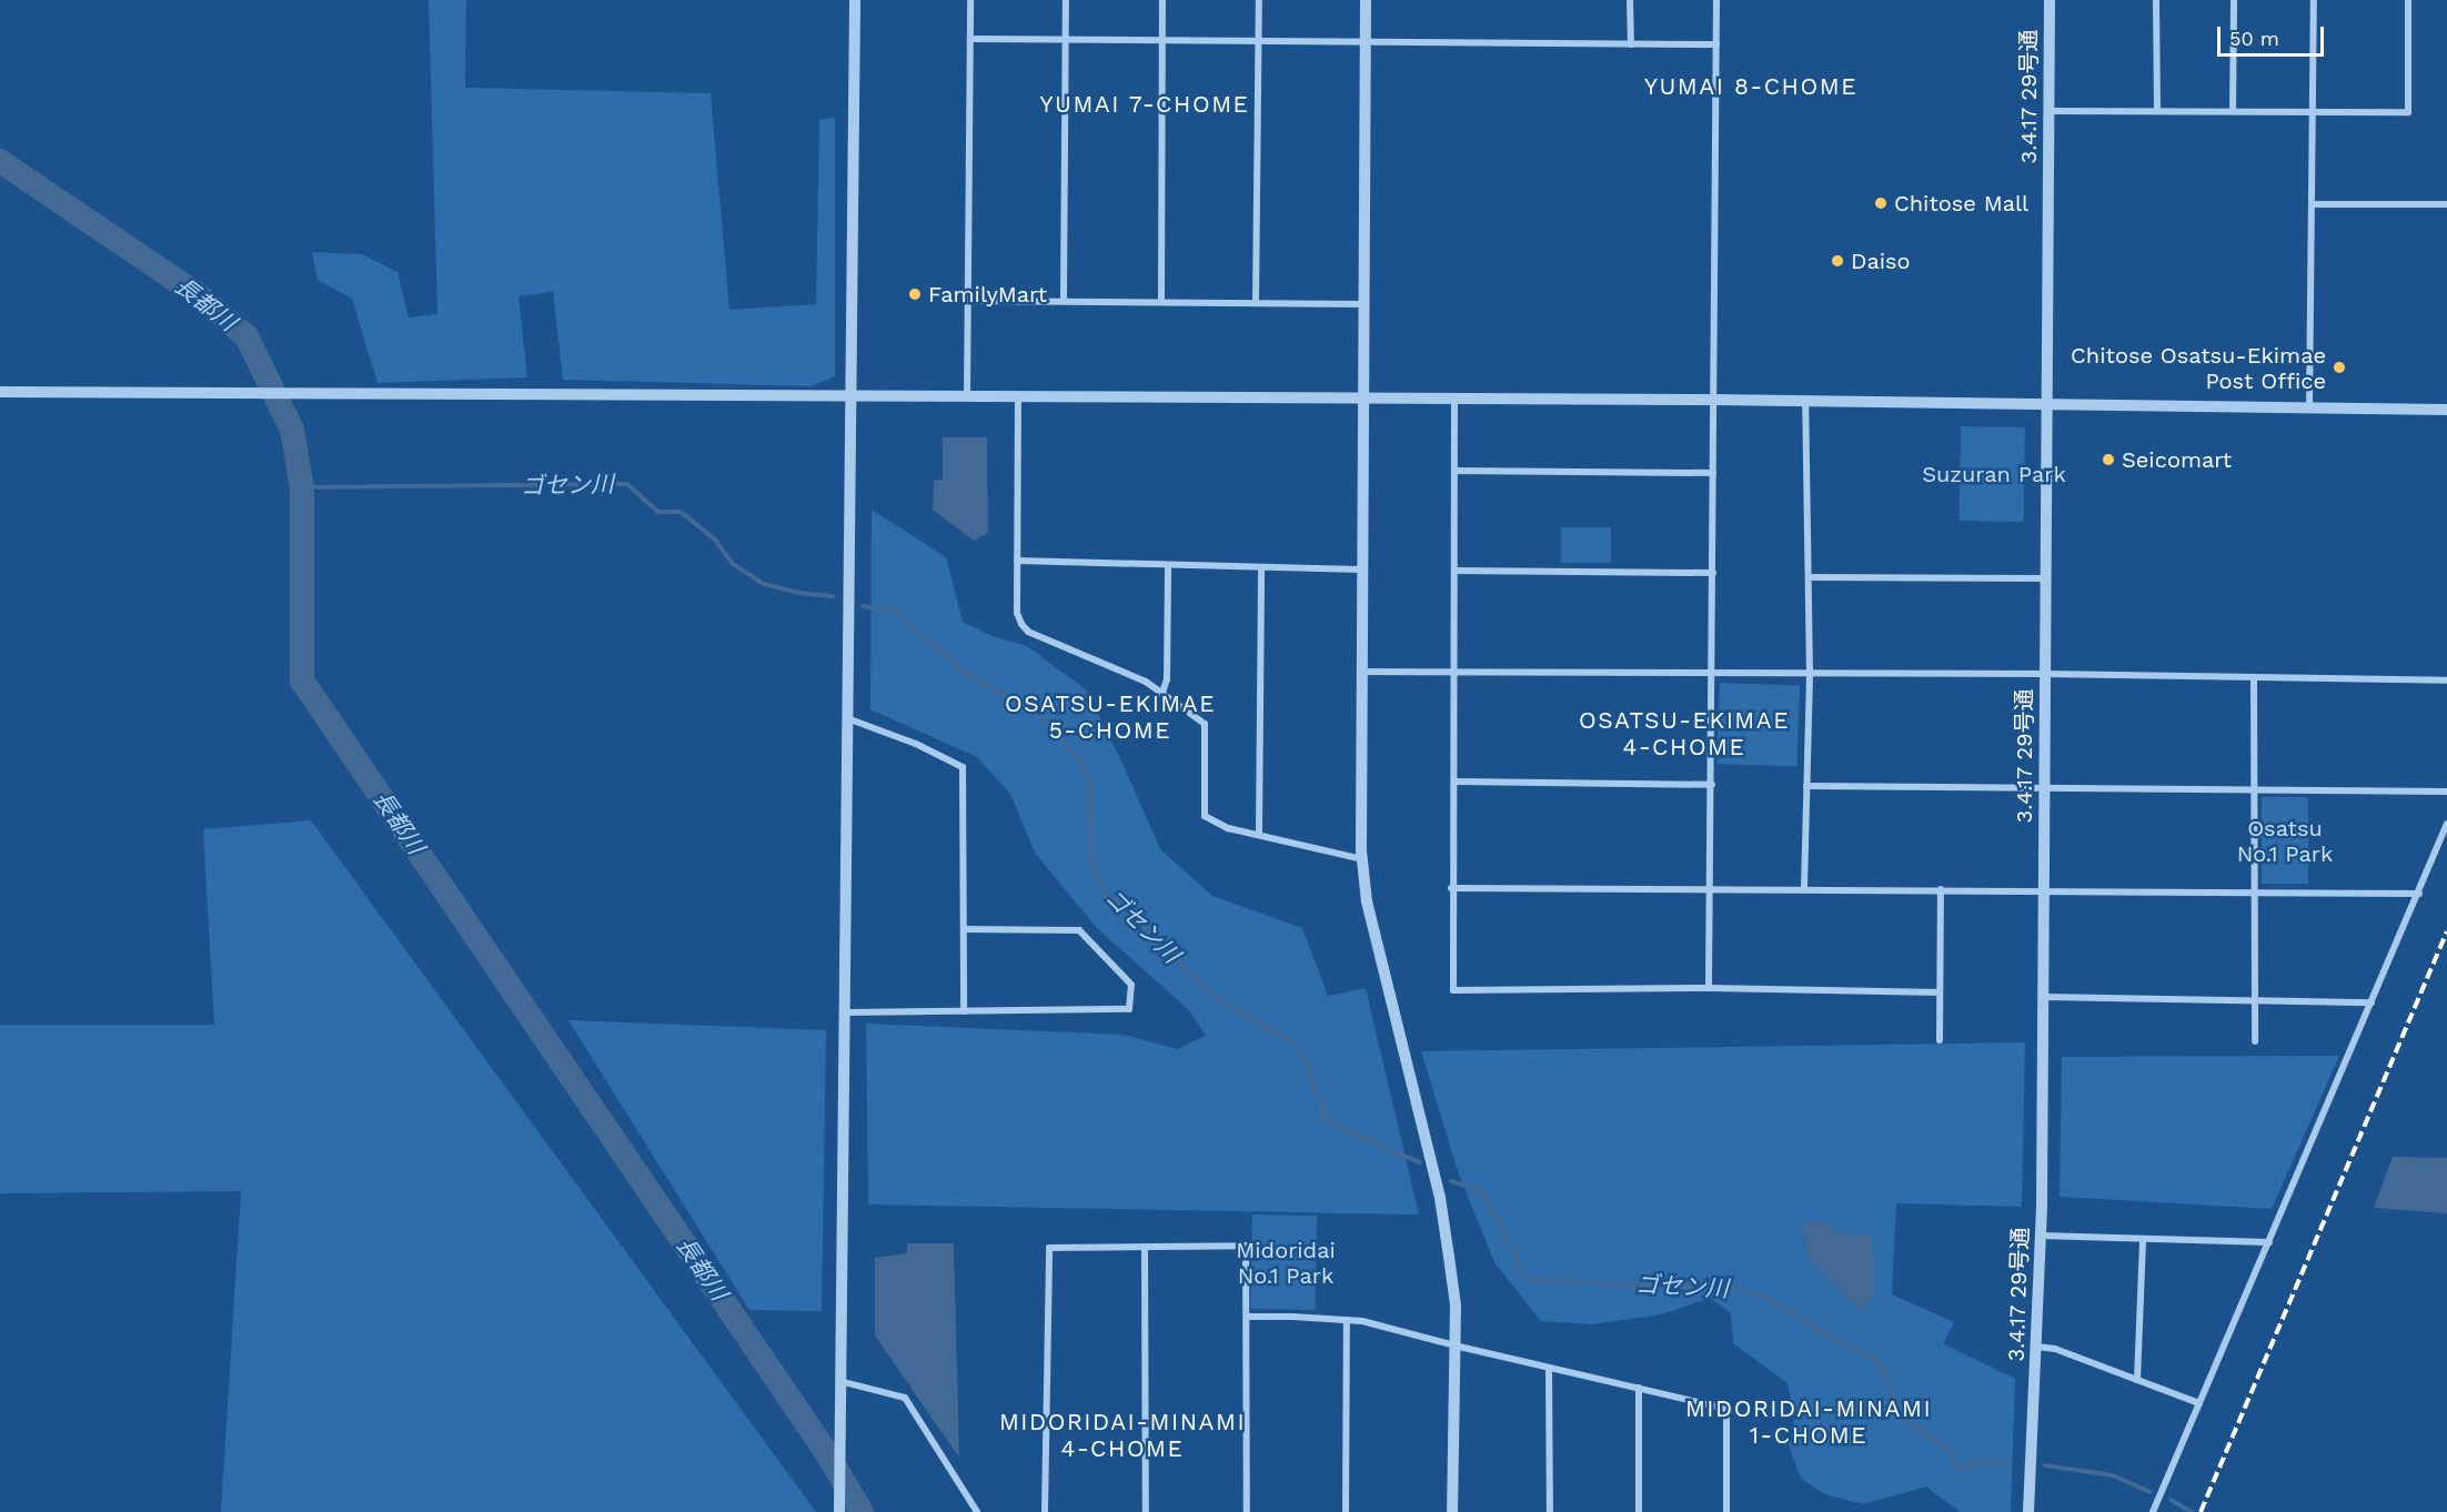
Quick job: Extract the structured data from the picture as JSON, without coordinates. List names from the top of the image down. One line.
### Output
{"streets":{"street":["3.4.17 29号通"]},"districts":["YUMAI 8-CHOME","YUMAI 7-CHOME","OSATSU-EKIMAE 5-CHOME","OSATSU-EKIMAE 4-CHOME","MIDORIDAI-MINAMI 1-CHOME","MIDORIDAI-MINAMI 4-CHOME"],"water":["長都川","ゴセン川"],"parks":["Suzuran Park","Osatsu No.1 Park","Midoridai No.1 Park"],"places":["Chitose Mall","Daiso","FamilyMart","Chitose Osatsu-Ekimae Post Office","Seicomart"],"scale_bar":"50 m"}
